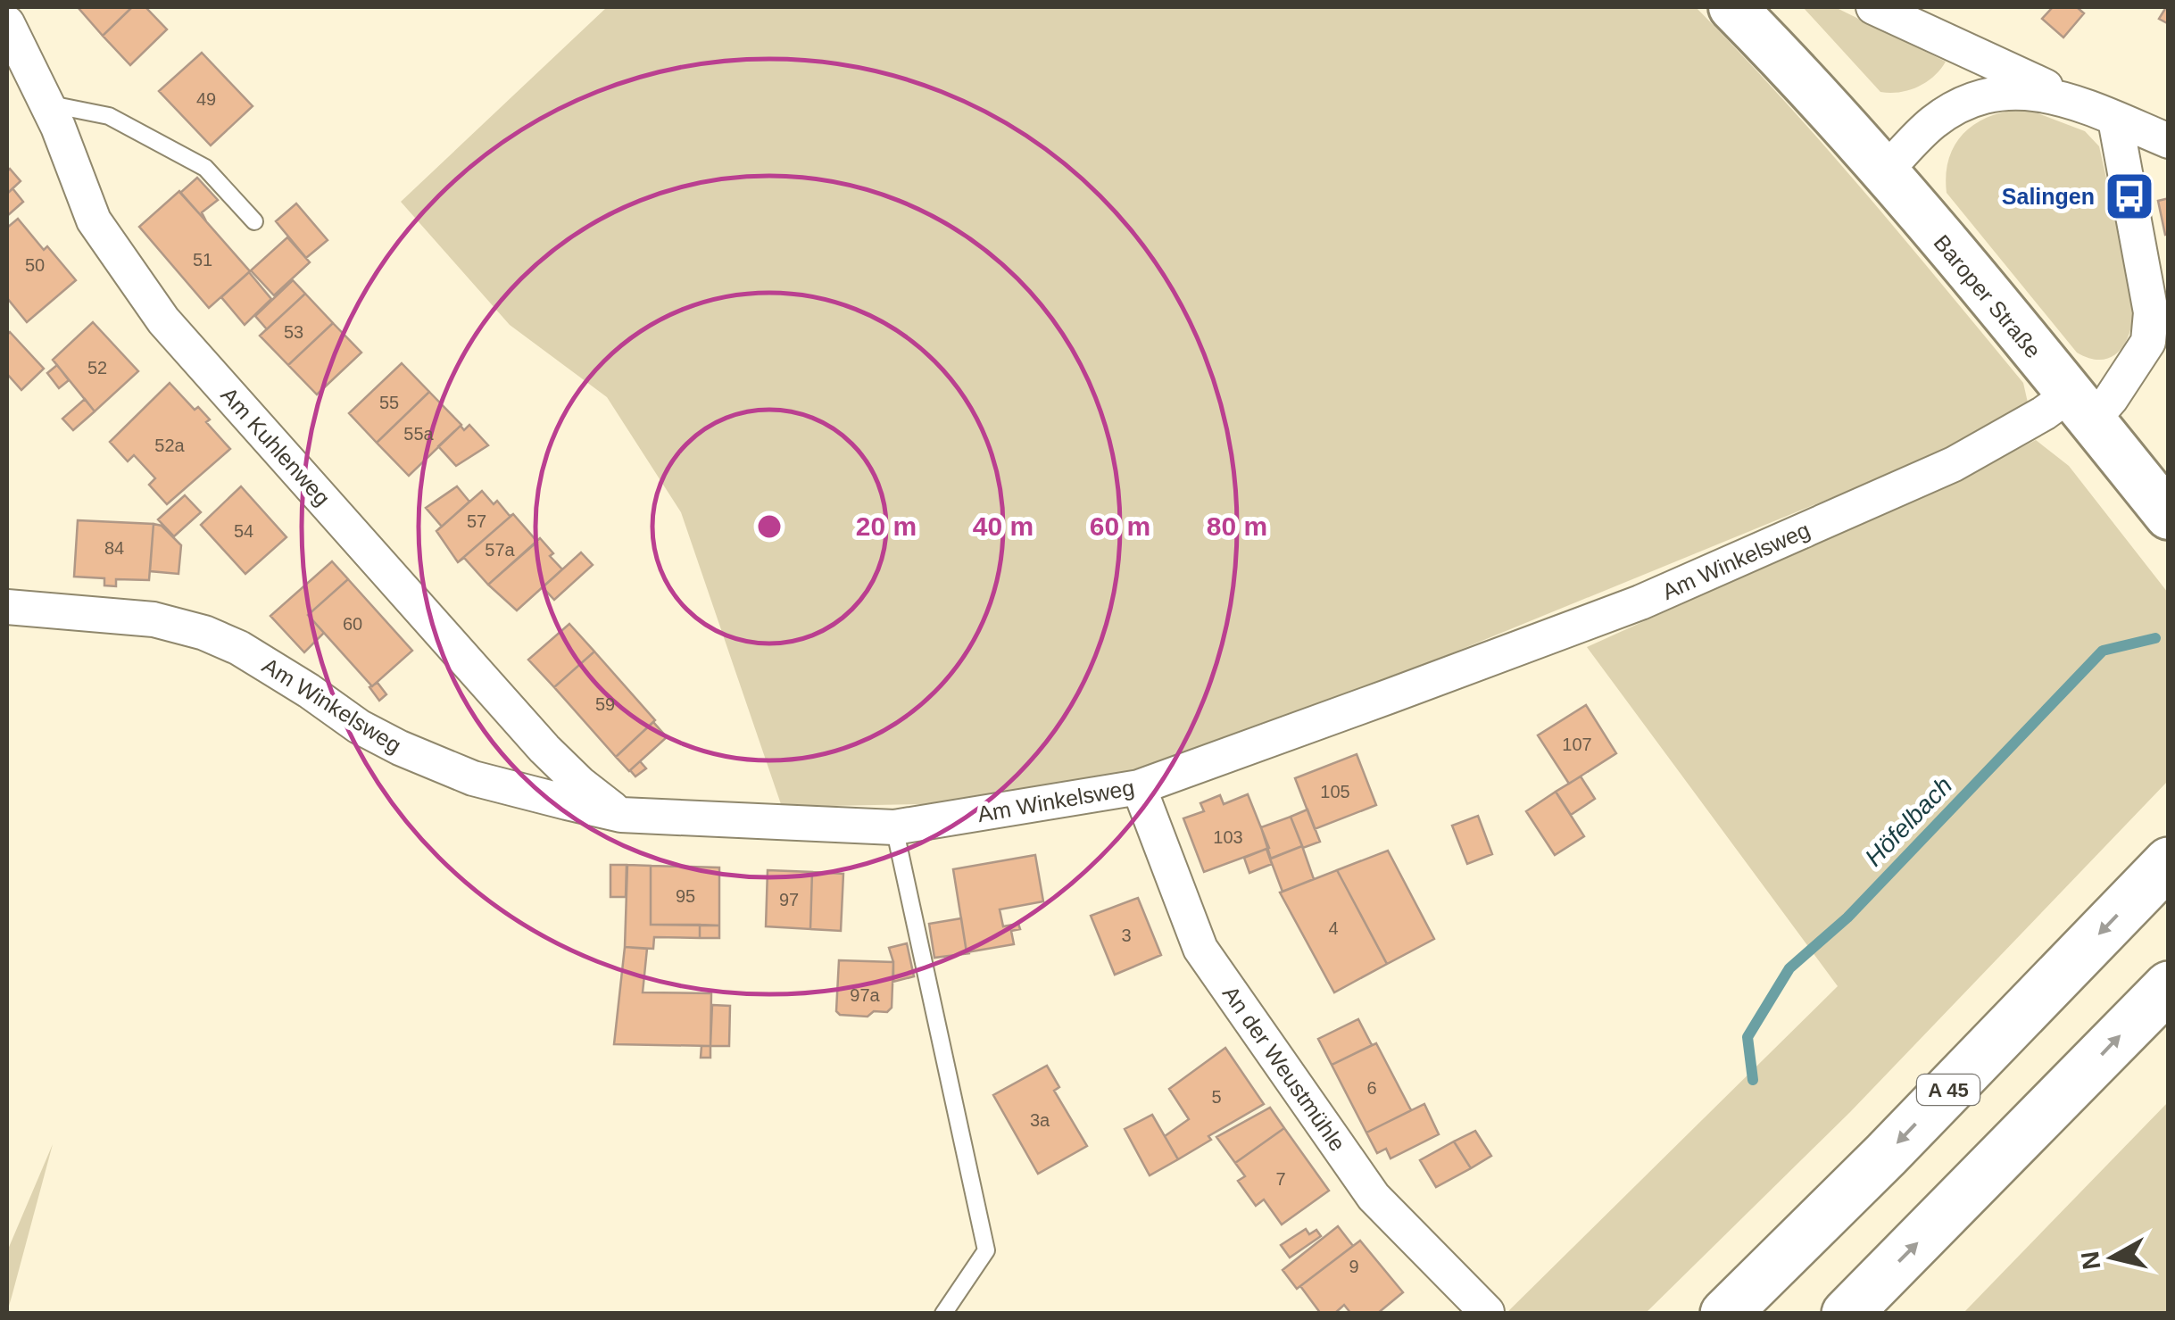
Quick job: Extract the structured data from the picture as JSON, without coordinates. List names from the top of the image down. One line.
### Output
{"streets":{"highway":["A 45"],"main road":["Baroper Straße"],"street":["Am Kuhlenweg","Am Winkelsweg","An der Weustmühle"]},"crossings":[["Baroper Straße","Am Winkelsweg"],["Am Kuhlenweg","Am Winkelsweg"],["Am Winkelsweg","An der Weustmühle"]],"water":["Höfelbach"],"places":{"bus stop":["Salingen"]},"house_numbers":["49","51","50","53","52","55","55a","52a","57","54","84","57a","60","59","107","105","103","95","97","4","3","97a","6","5","3a","7","9"],"north":"left","rings":["20 m","40 m","60 m","80 m"]}
